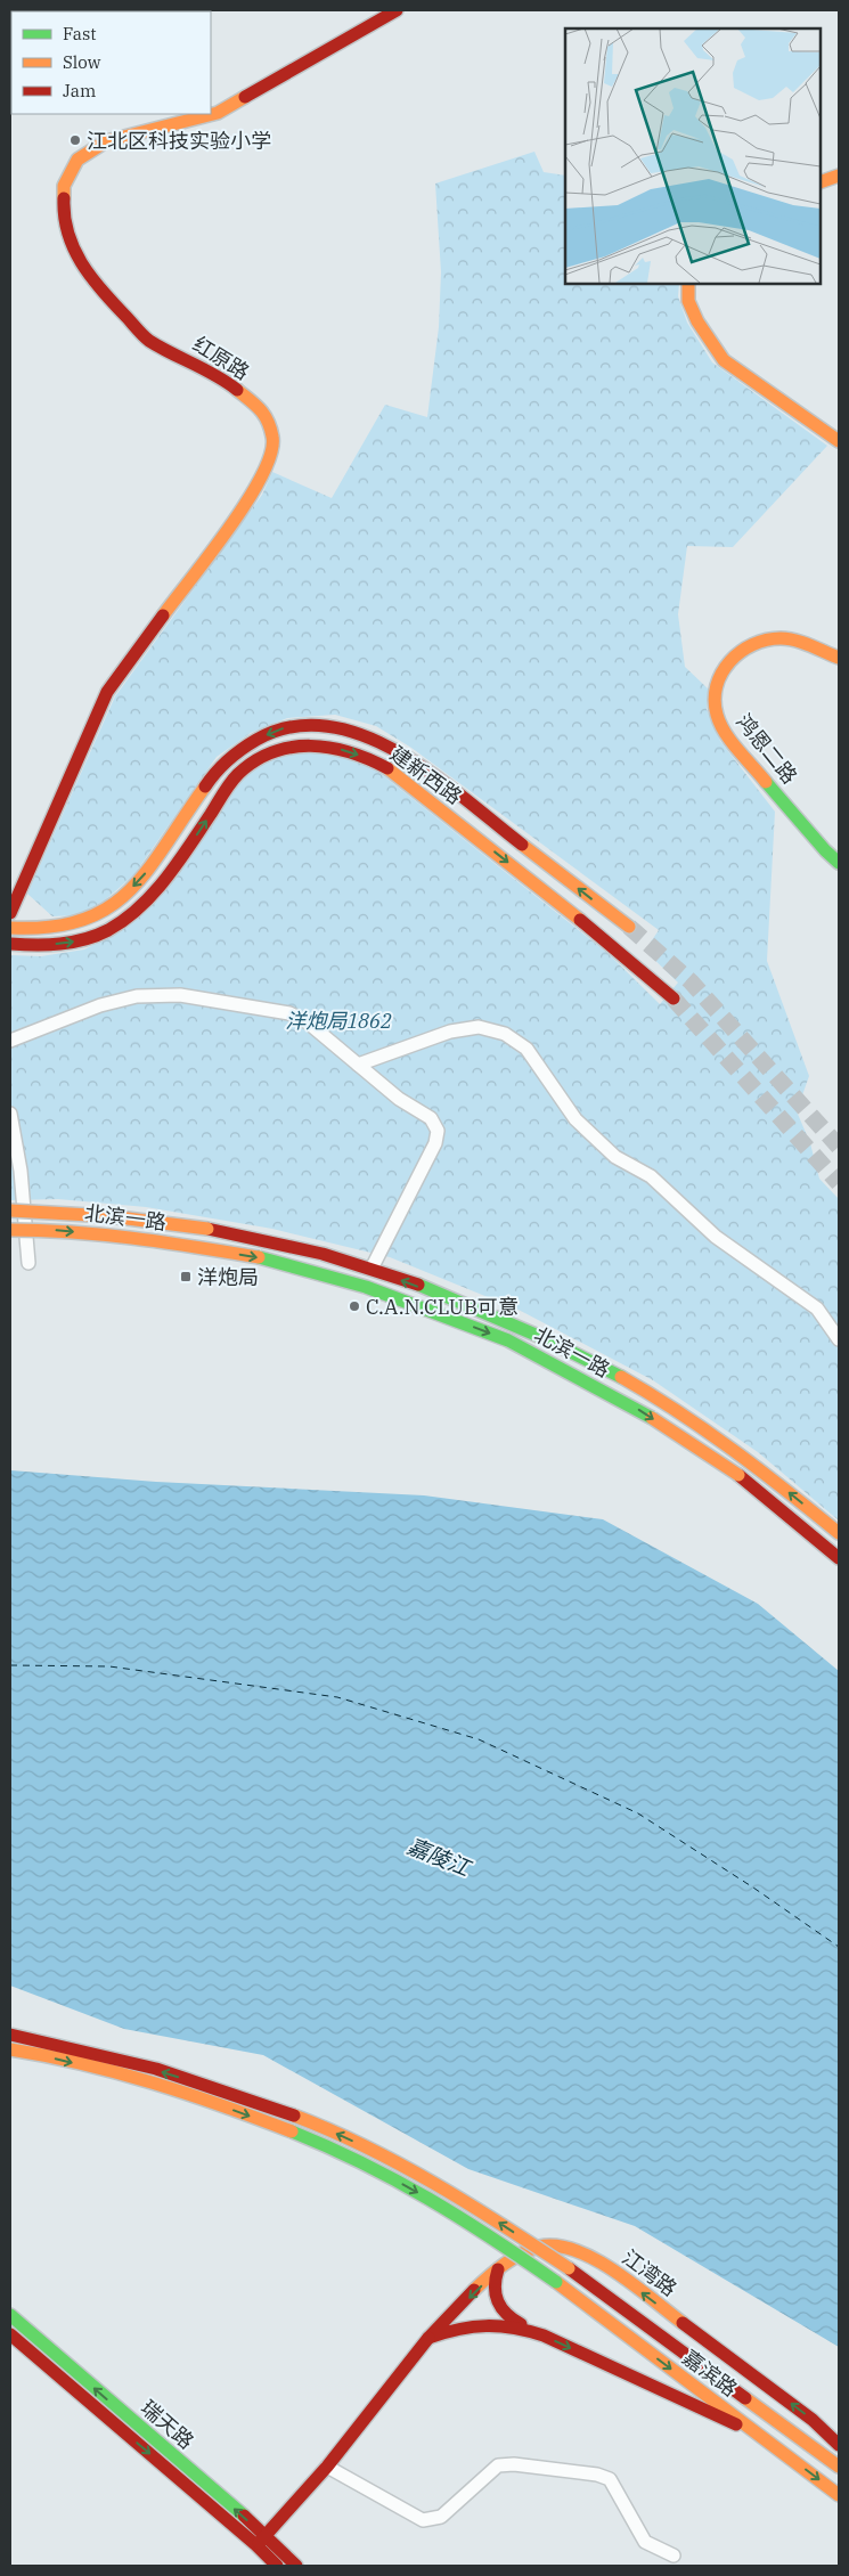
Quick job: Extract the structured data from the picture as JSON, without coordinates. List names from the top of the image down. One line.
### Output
{"streets":{"main road":["红原路","鸿恩二路","建新西路","北滨一路","江湾路","嘉滨路","瑞天路"]},"crossings":[["江湾路","瑞天路"]],"water":["嘉陵江"],"parks":["洋炮局1862"],"places":{"other":["江北区科技实验小学","C.A.N.CLUB可意"],"transit":["洋炮局"]},"legend":["Fast","Slow","Jam"]}
